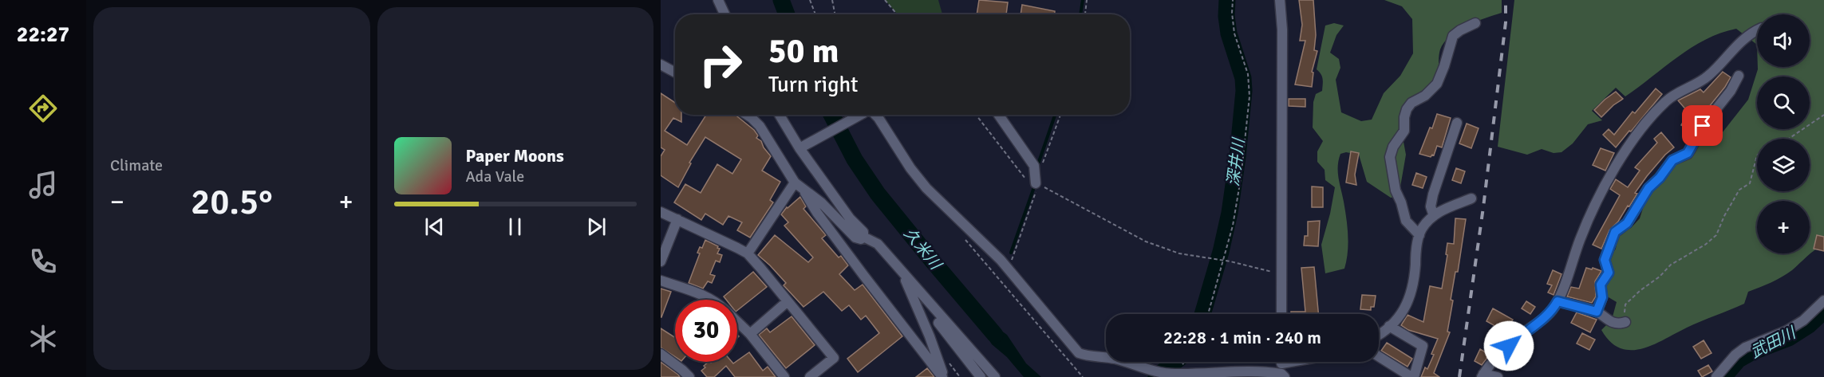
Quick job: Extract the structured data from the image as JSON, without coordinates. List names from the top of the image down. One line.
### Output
{"water":["深井川","久米川","武田川"],"page":{"tabs":"22:27","tile":"Climate","map_buttons":"+","turn":["50 m","Turn right"],"song":["Paper Moons","Ada Vale"],"heat":["−","20.5°","+"],"limit":"30","trip":"22:28 · 1 min · 240 m"}}
